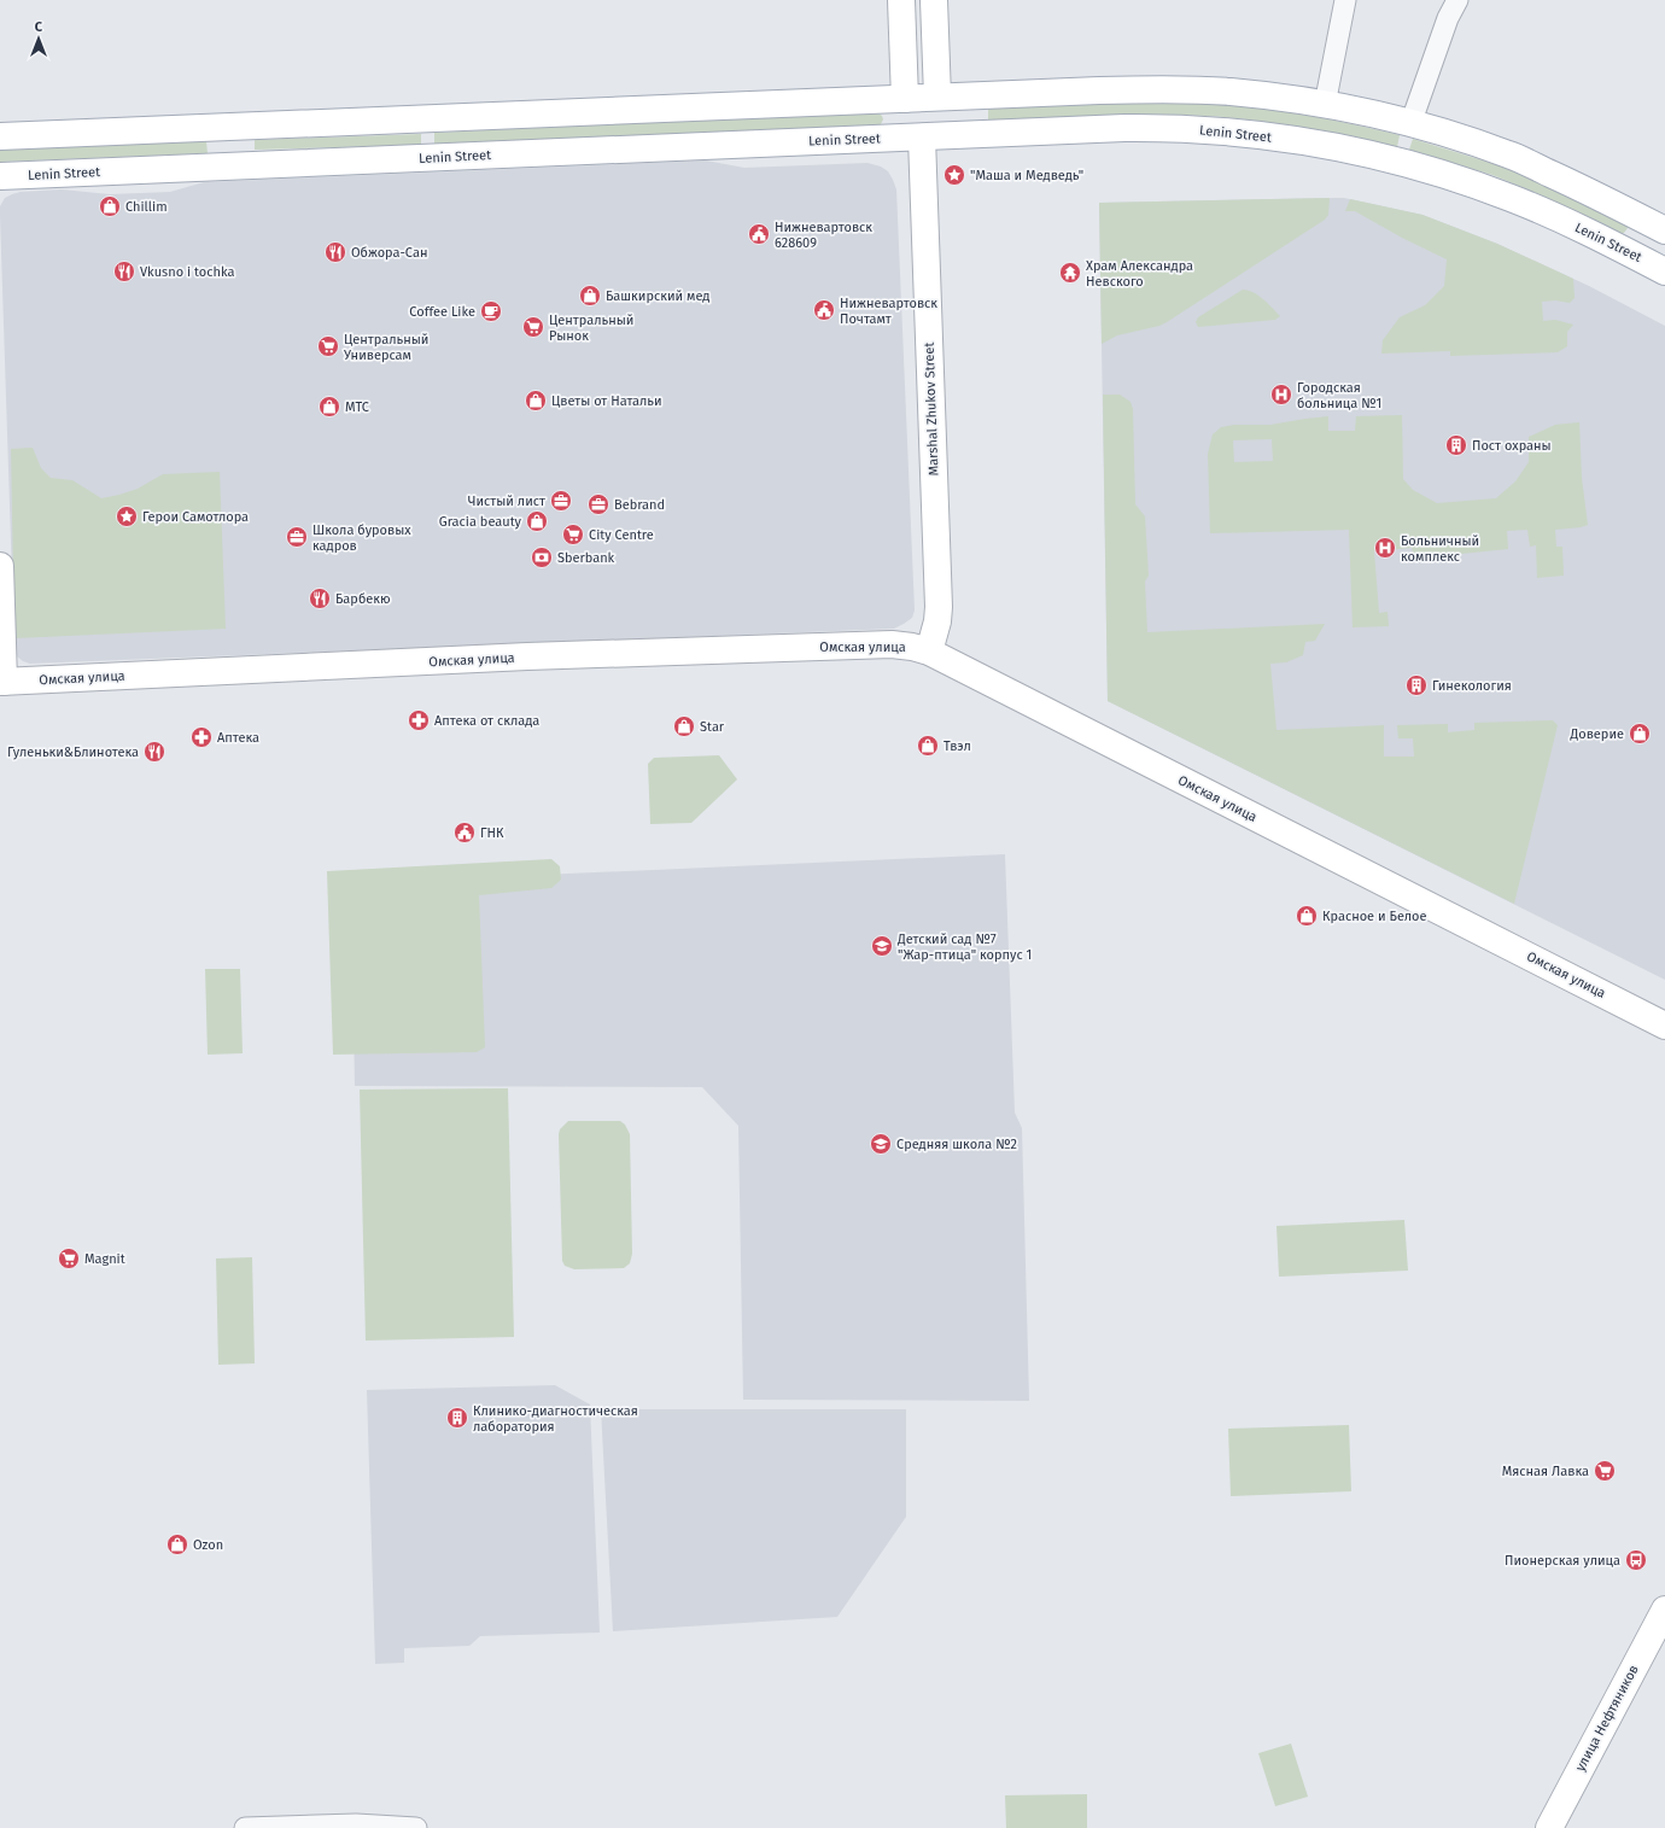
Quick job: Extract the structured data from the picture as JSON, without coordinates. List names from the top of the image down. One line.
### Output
{"streets":{"main road":["Lenin Street","Marshal Zhukov Street","Омская улица","улица Нефтяников"]},"crossings":[["Lenin Street","Marshal Zhukov Street"],["Marshal Zhukov Street","Омская улица"]],"places":{"place":["\"Маша и Медведь\"","Герои Самотлора"],"shop":["Chillim","Башкирский мед","Цветы от Натальи","МТС","Gracia beauty","Star","Доверие","Твэл","Красное и Белое","Ozon"],"public building":["Нижневартовск 628609","Нижневартовск Почтамт","ГНК"],"restaurant":["Обжора-Сан","Vkusno i tochka","Барбекю","Гуленьки&Блинотека"],"temple":["Храм Александра Невского"],"cafe":["Coffee Like"],"supermarket":["Центральный Рынок","Центральный Универсам","City Centre","Magnit","Мясная Лавка"],"hospital":["Городская больница №1","Больничный комплекс"],"building":["Пост охраны","Гинекология","Клинико-диагностическая лаборатория"],"office":["Чистый лист","Bebrand","Школа буровых кадров"],"bank":["Sberbank"],"pharmacy":["Аптека от склада","Аптека"],"school or university":["Детский сад №7 \"Жар-птица\" корпус 1","Средняя школа №2"],"bus stop":["Пионерская улица"]},"north":"top"}
